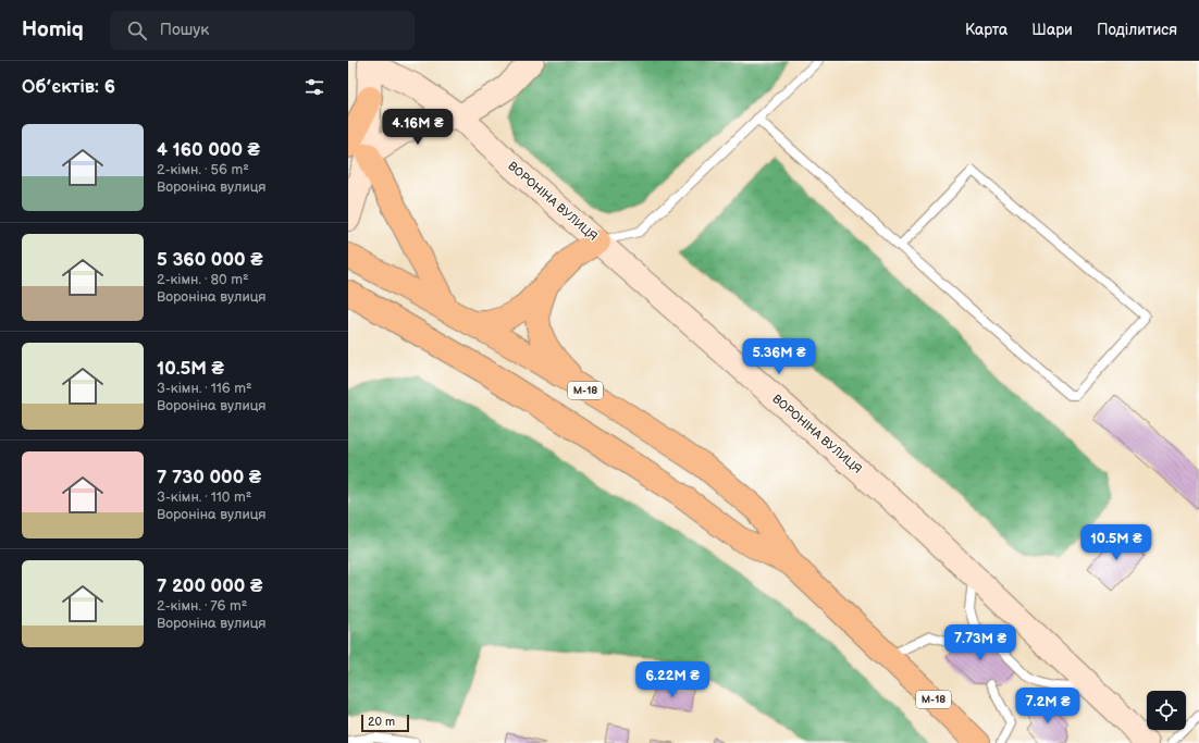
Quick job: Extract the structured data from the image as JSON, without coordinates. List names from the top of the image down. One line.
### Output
{"streets":{"highway":["М-18"],"street":["ВОРОНІНА ВУЛИЦЯ"]},"scale_bar":"20 m","page":{"header":"Homiq","search":"Пошук","nav":["Карта","Шари","Поділитися"],"heading":"Об’єктів: 6","price":["4.16M ₴","5.36M ₴","10.5M ₴","7.73M ₴","6.22M ₴","7.2M ₴"],"list":[{"name":"4 160 000 ₴","note":"2-кімн. · 56 m² · Вороніна вулиця"},{"name":"5 360 000 ₴","note":"2-кімн. · 80 m² · Вороніна вулиця"},{"name":"10.5M ₴","note":"3-кімн. · 116 m² · Вороніна вулиця"},{"name":"7 730 000 ₴","note":"3-кімн. · 110 m² · Вороніна вулиця"},{"name":"7 200 000 ₴","note":"2-кімн. · 76 m² · Вороніна вулиця"}],"scale":"20 m"}}
